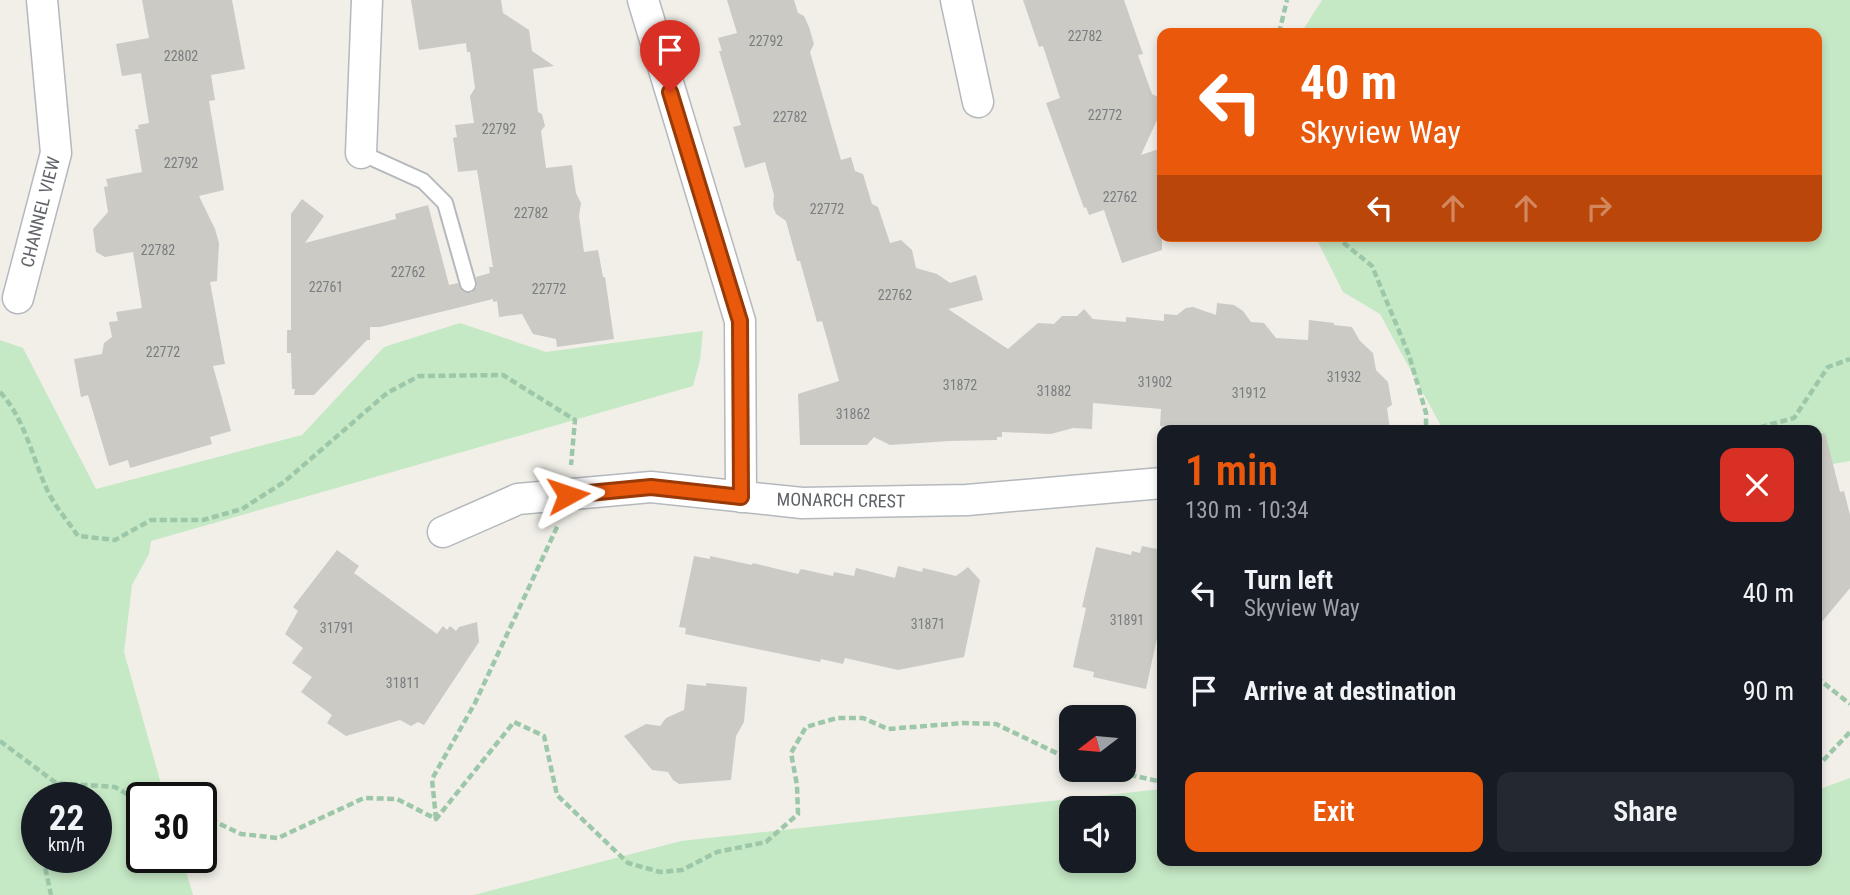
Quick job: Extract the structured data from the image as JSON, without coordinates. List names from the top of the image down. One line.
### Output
{"streets":{"street":["CHANNEL VIEW","MONARCH CREST"]},"house_numbers":["22782","22792","22802","22772","22782","22792","22792","22762","22772","22782","22782","22762","22761","22772","22762","22772","31932","31902","31872","31882","31912","31862","31891","31871","31791","31811"],"north":"left","page":{"turn":["40 m","Skyview Way"],"heading":["1 min","130 m · 10:34"],"list":[{"name":"Turn left","note":"Skyview Way","value":"40 m"},{"name":"Arrive at destination","value":"90 m"}],"buttons":["Exit","Share"],"speed":"22 km/h","limit":"30"}}
